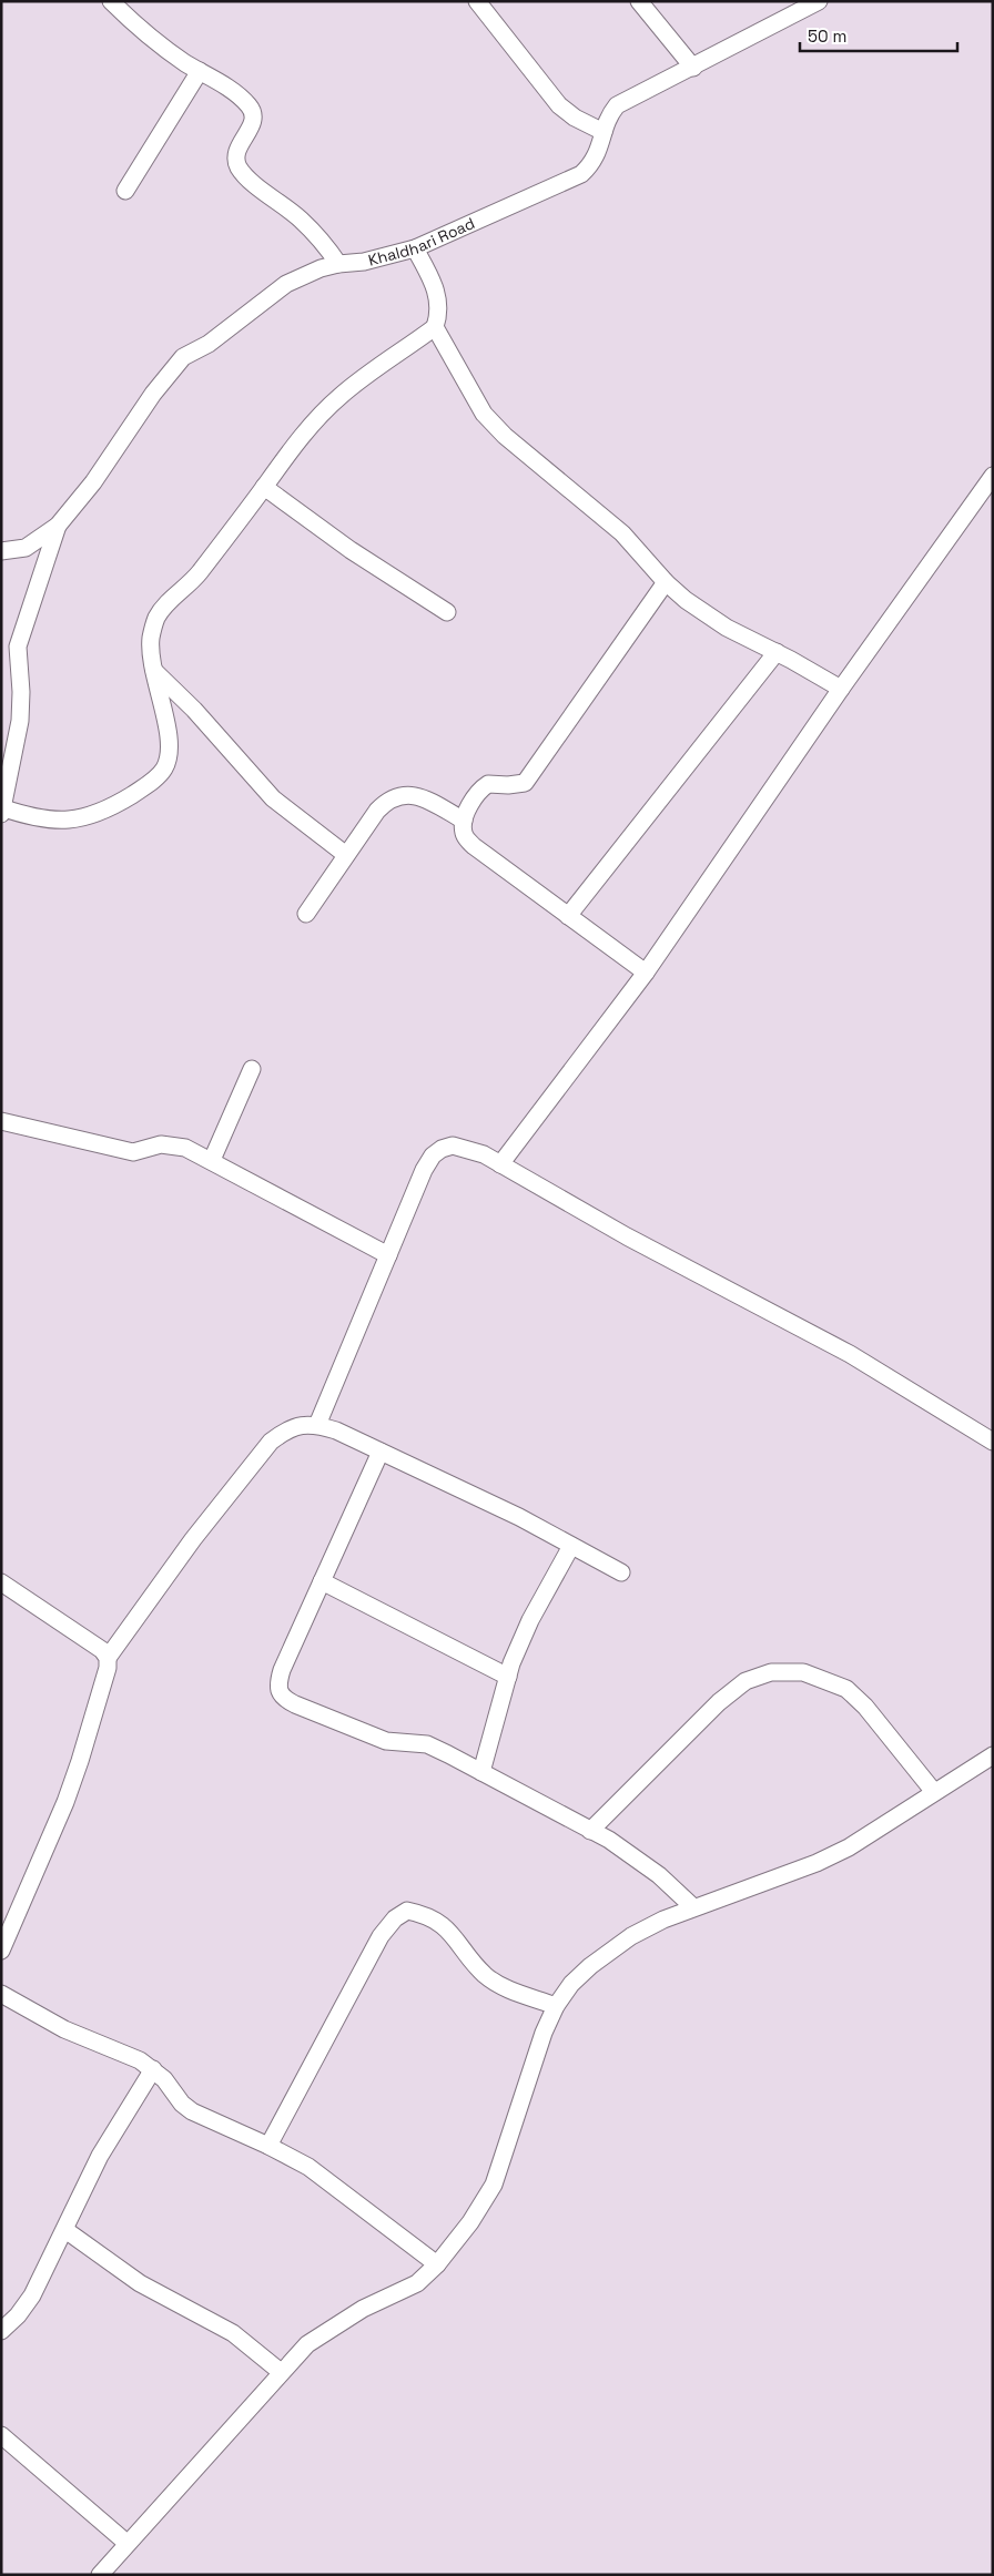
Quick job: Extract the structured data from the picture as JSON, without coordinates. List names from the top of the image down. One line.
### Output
{"streets":{"street":["Khaldhari Road"]},"scale_bar":"50 m"}
